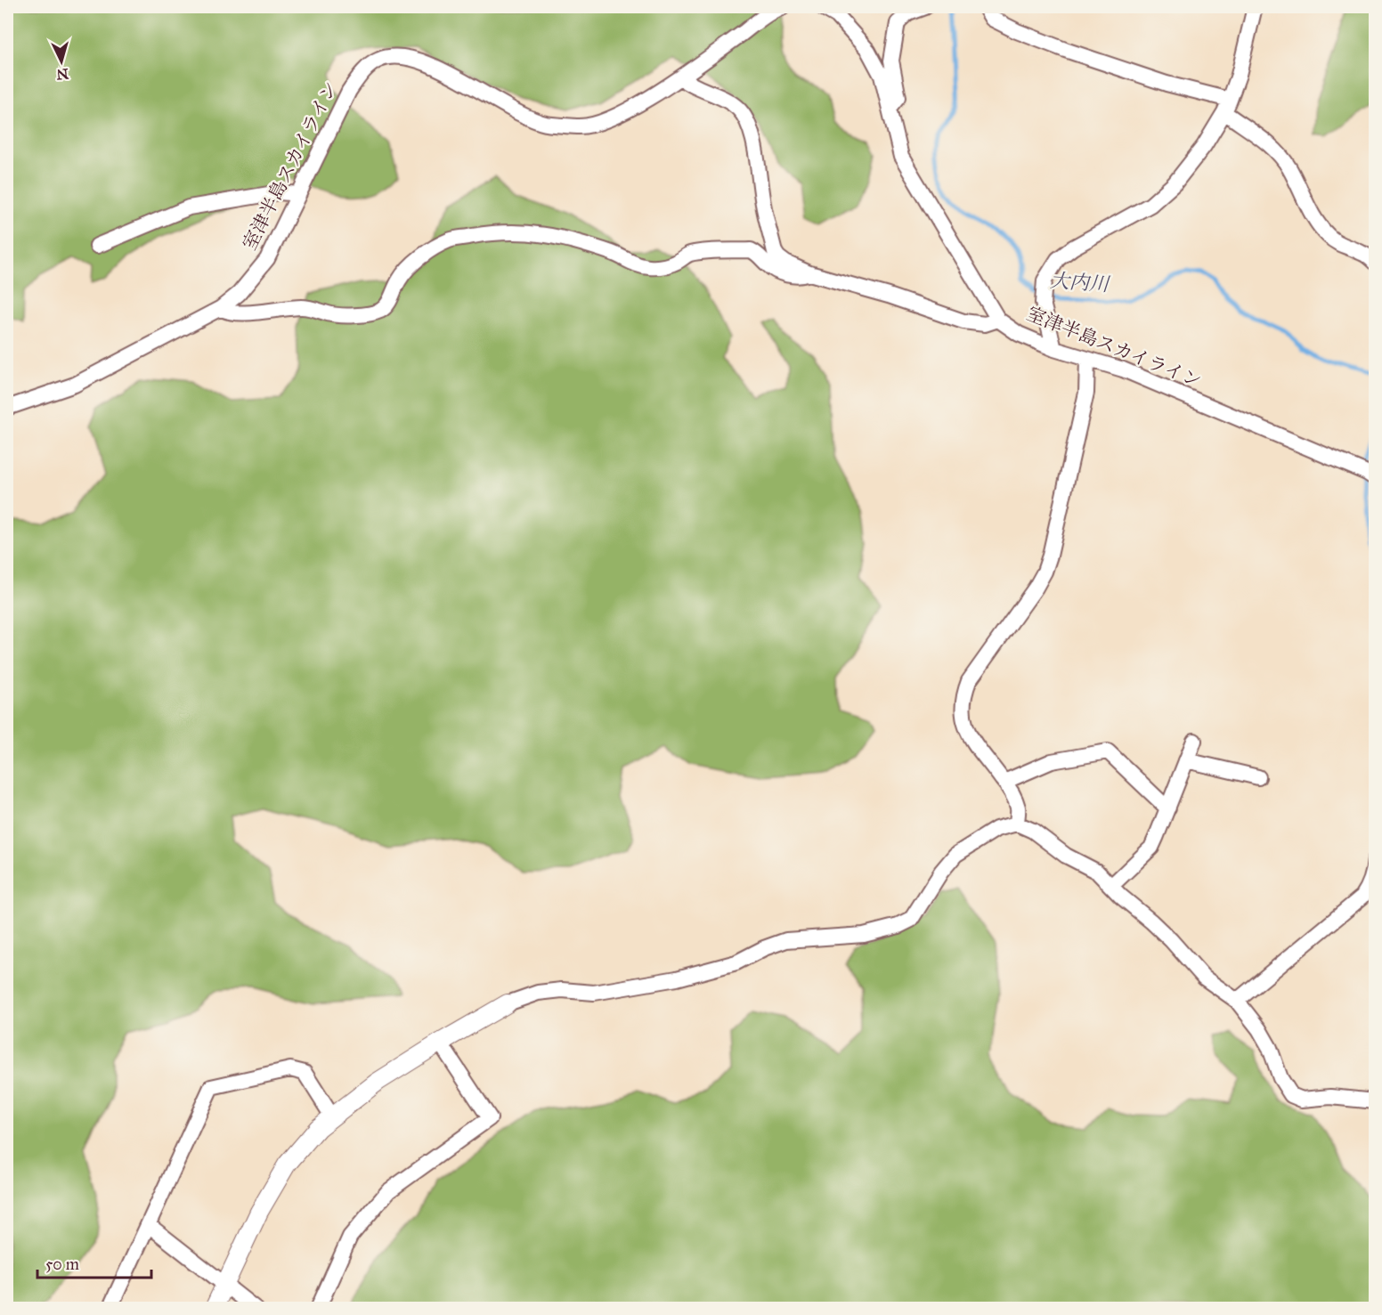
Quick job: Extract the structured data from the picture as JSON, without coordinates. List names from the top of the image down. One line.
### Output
{"streets":{"street":["室津半島スカイライン"]},"water":["大内川"],"scale_bar":"50 m","north":"bottom"}
